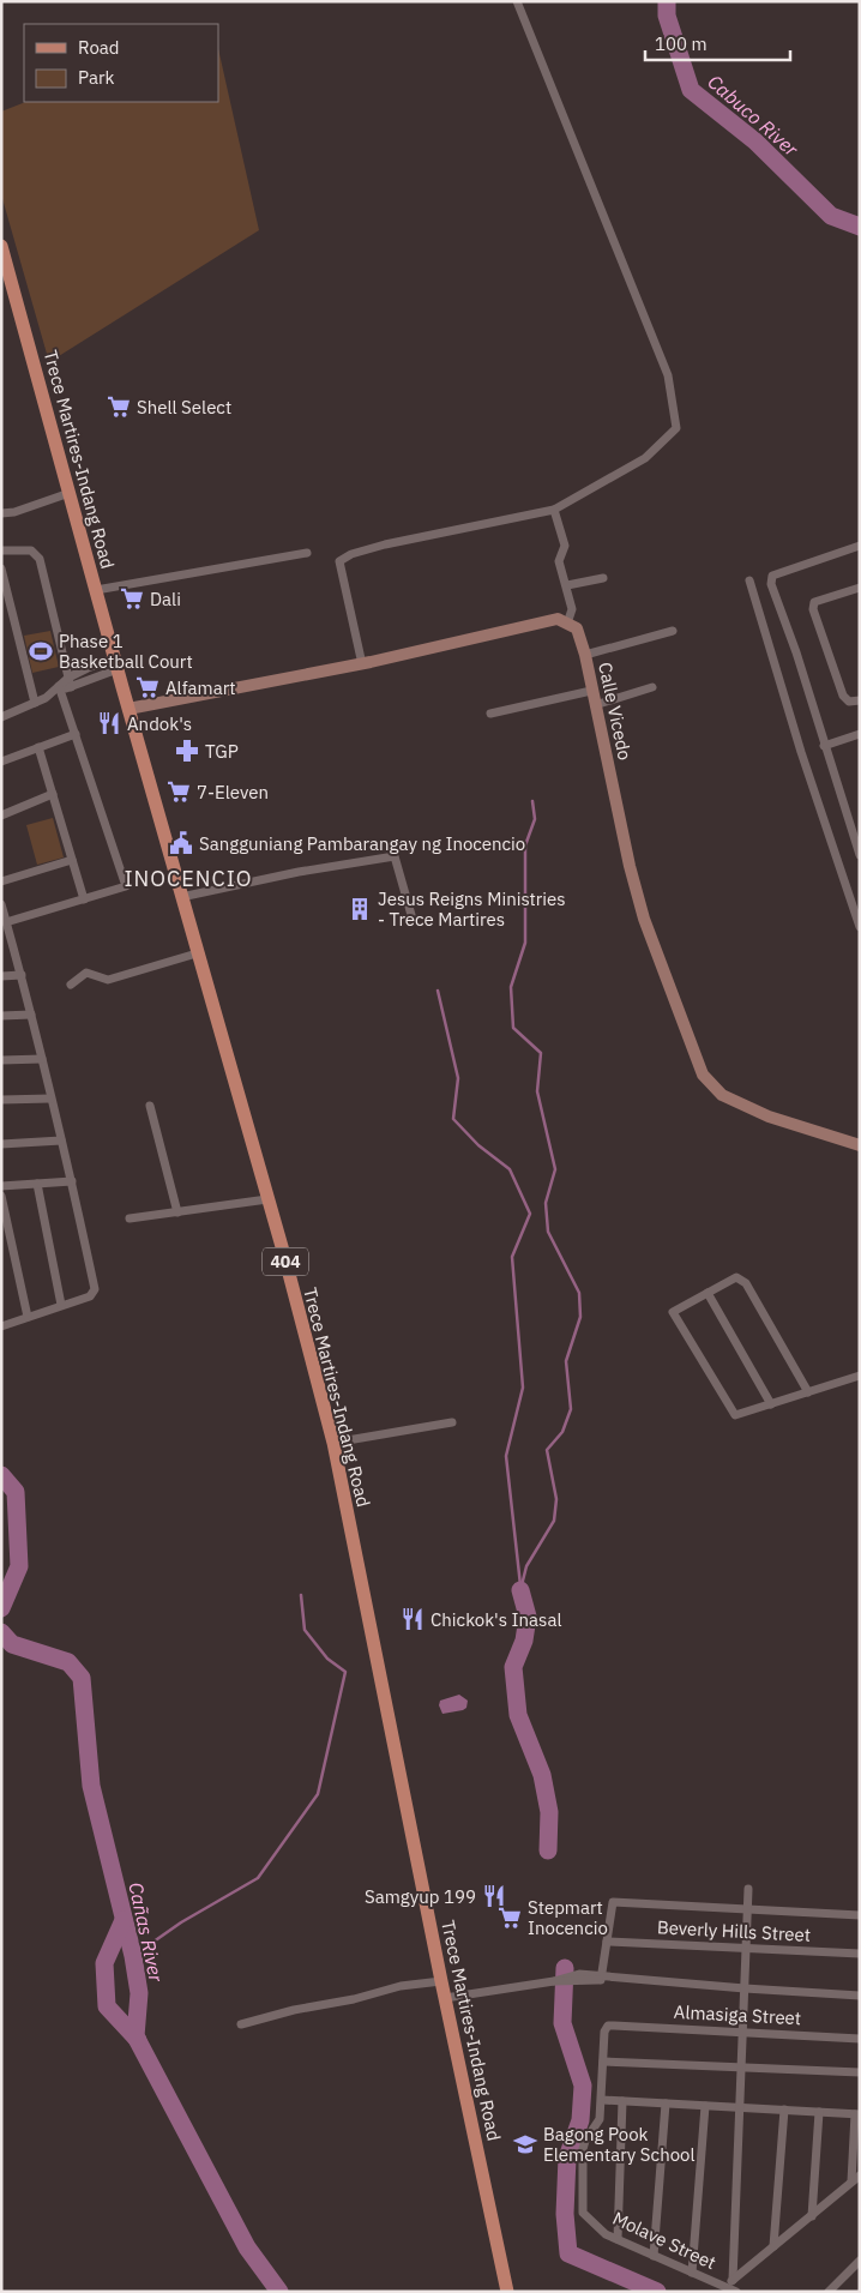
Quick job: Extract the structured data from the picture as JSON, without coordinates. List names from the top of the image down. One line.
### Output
{"streets":{"main road":["Trece Martires-Indang Road","404"],"street":["Calle Vicedo","Beverly Hills Street","Almasiga Street","Molave Street"]},"districts":["INOCENCIO"],"water":["Cabuco River","Cañas River"],"places":{"supermarket":["Shell Select","Dali","Alfamart","7-Eleven","Stepmart Inocencio"],"sports":["Phase 1 Basketball Court"],"restaurant":["Andok's","Chickok's Inasal","Samgyup 199"],"pharmacy":["TGP"],"public building":["Sangguniang Pambarangay ng Inocencio"],"building":["Jesus Reigns Ministries - Trece Martires"],"school or university":["Bagong Pook Elementary School"]},"legend":["Road","Park"],"scale_bar":"100 m"}
